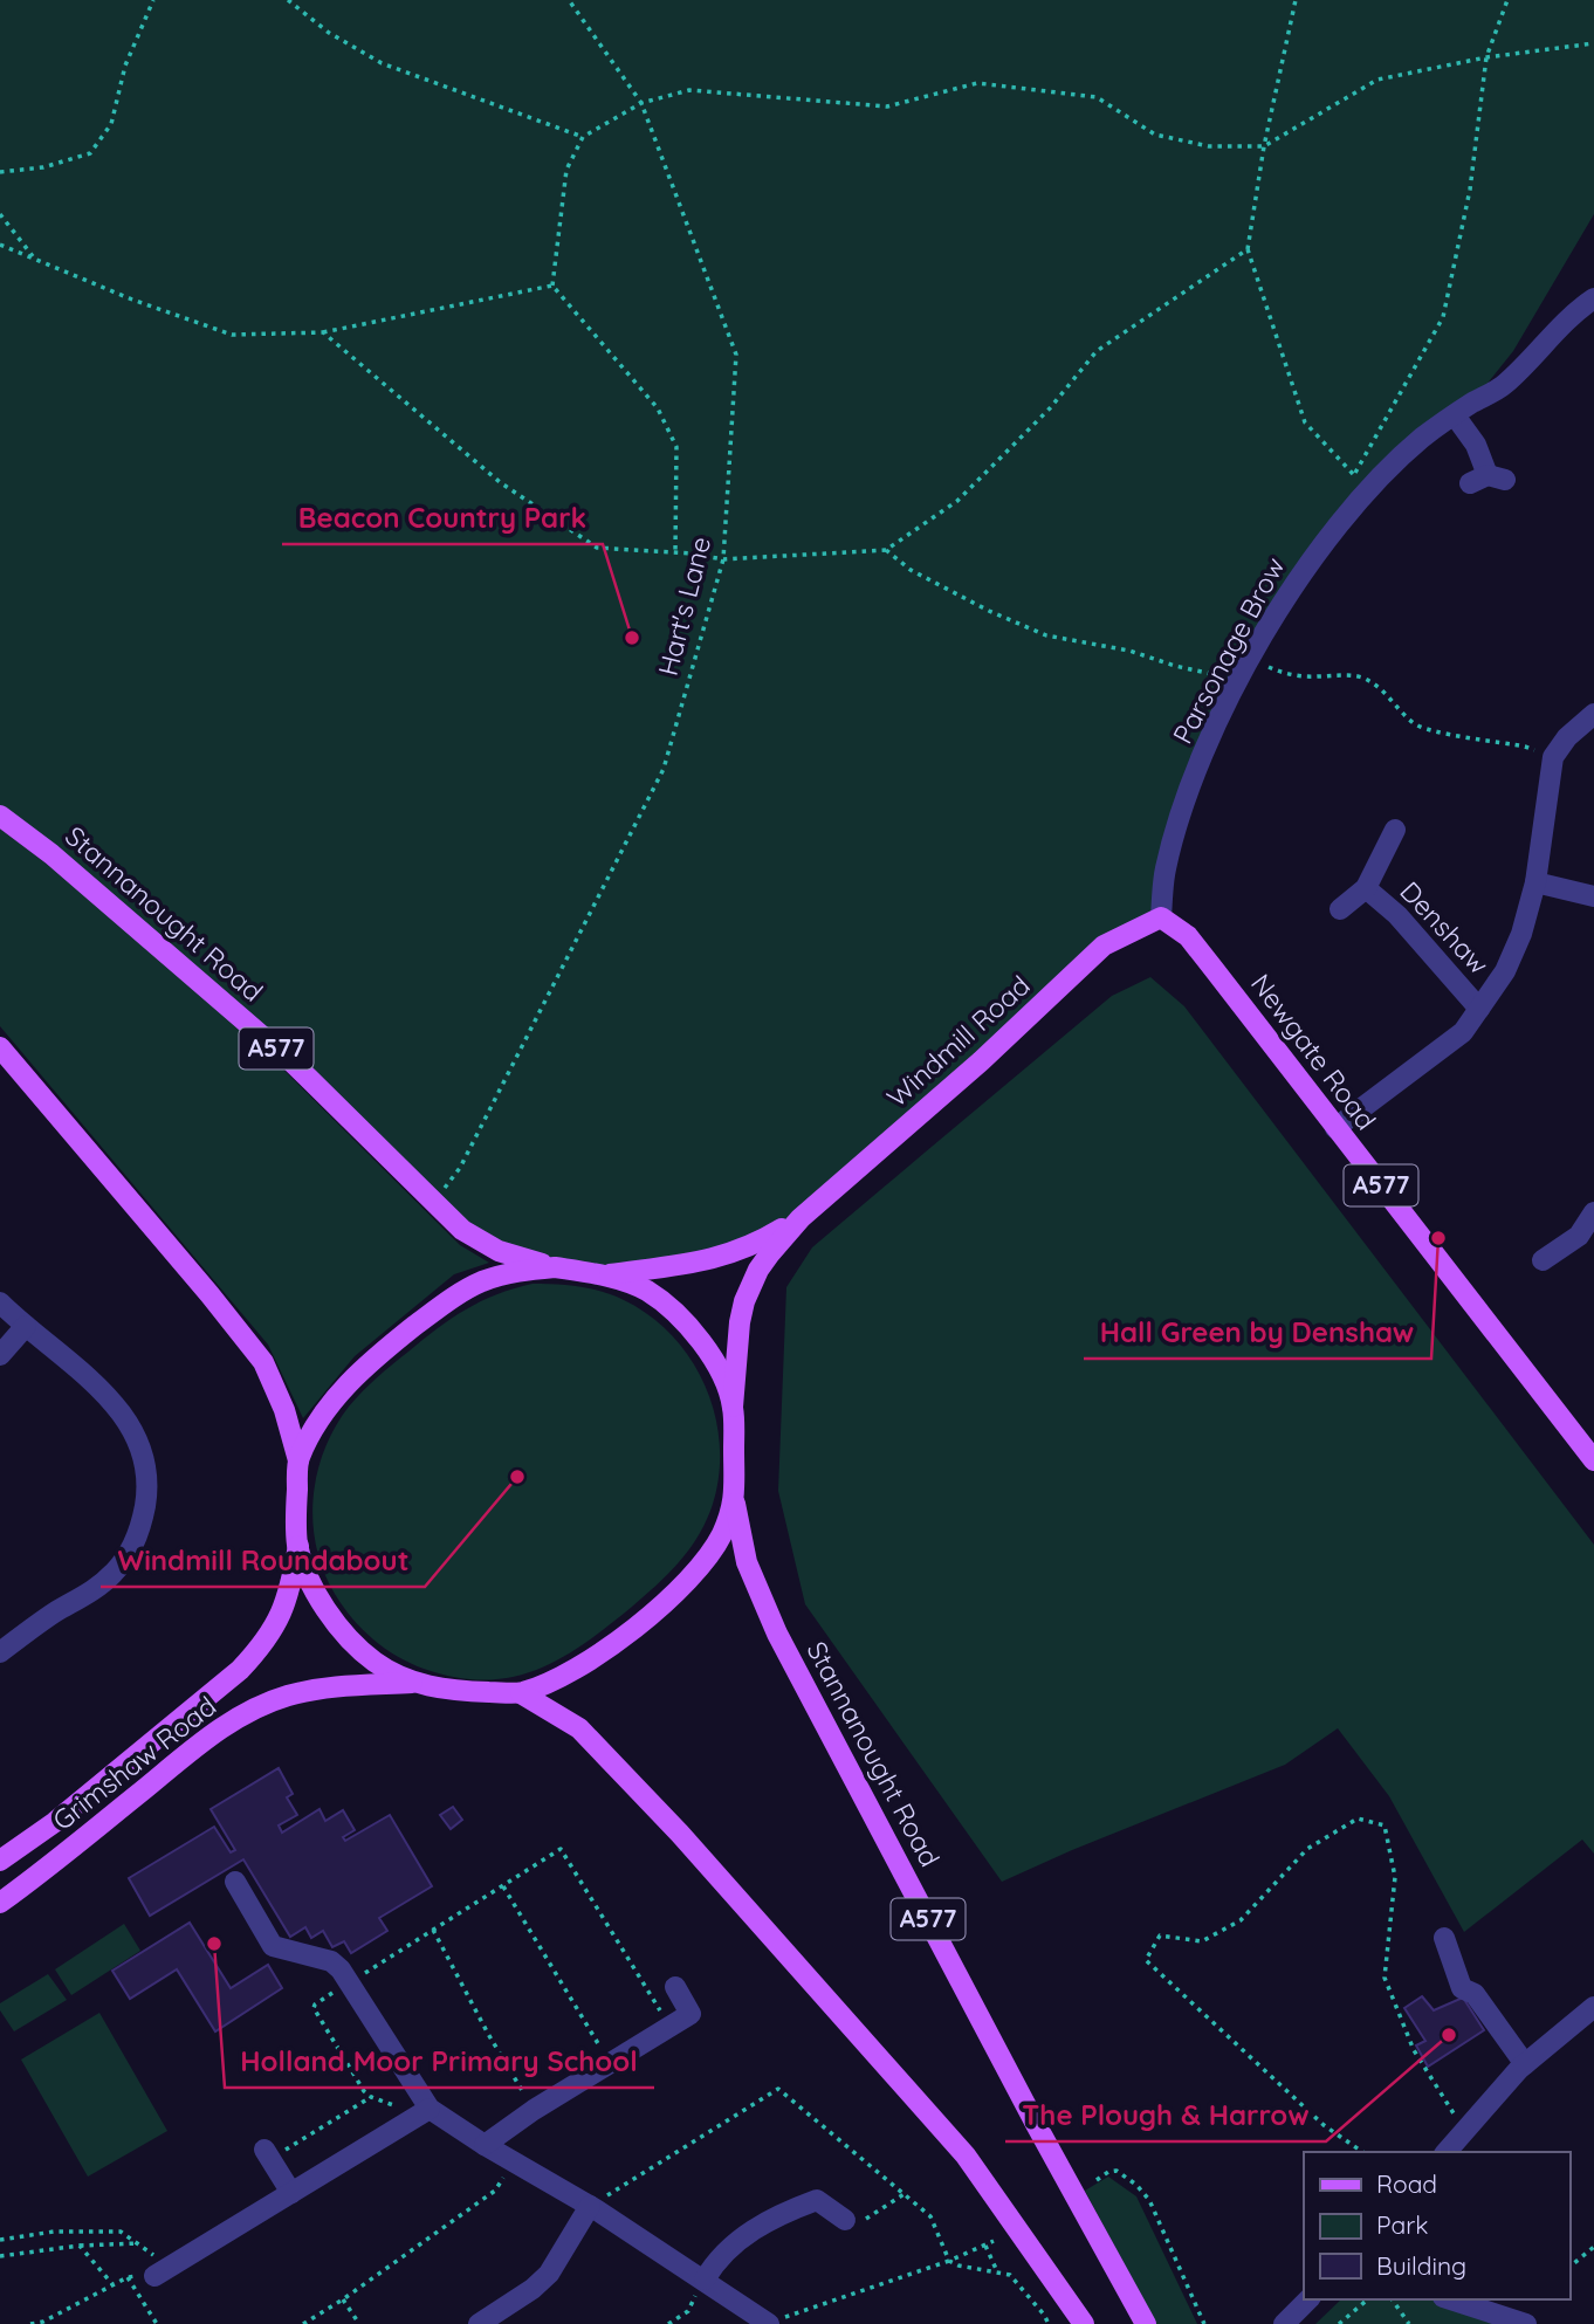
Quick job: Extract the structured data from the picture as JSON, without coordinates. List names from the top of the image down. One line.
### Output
{"streets":{"main road":["Stannanought Road","Windmill Road","A577","Newgate Road","Grimshaw Road"],"street":["Parsonage Brow","Denshaw"],"path":["Hart's Lane"]},"crossings":[["Hart's Lane","Stannanought Road"],["Parsonage Brow","Windmill Road"],["Parsonage Brow","Newgate Road"],["Stannanought Road","A577"],["Denshaw","Newgate Road"],["Windmill Road","A577"],["Windmill Road","Newgate Road"],["A577","Grimshaw Road"]],"places":["Beacon Country Park","Hall Green by Denshaw","Windmill Roundabout","Holland Moor Primary School","The Plough & Harrow"],"legend":["Road","Park","Building"]}
